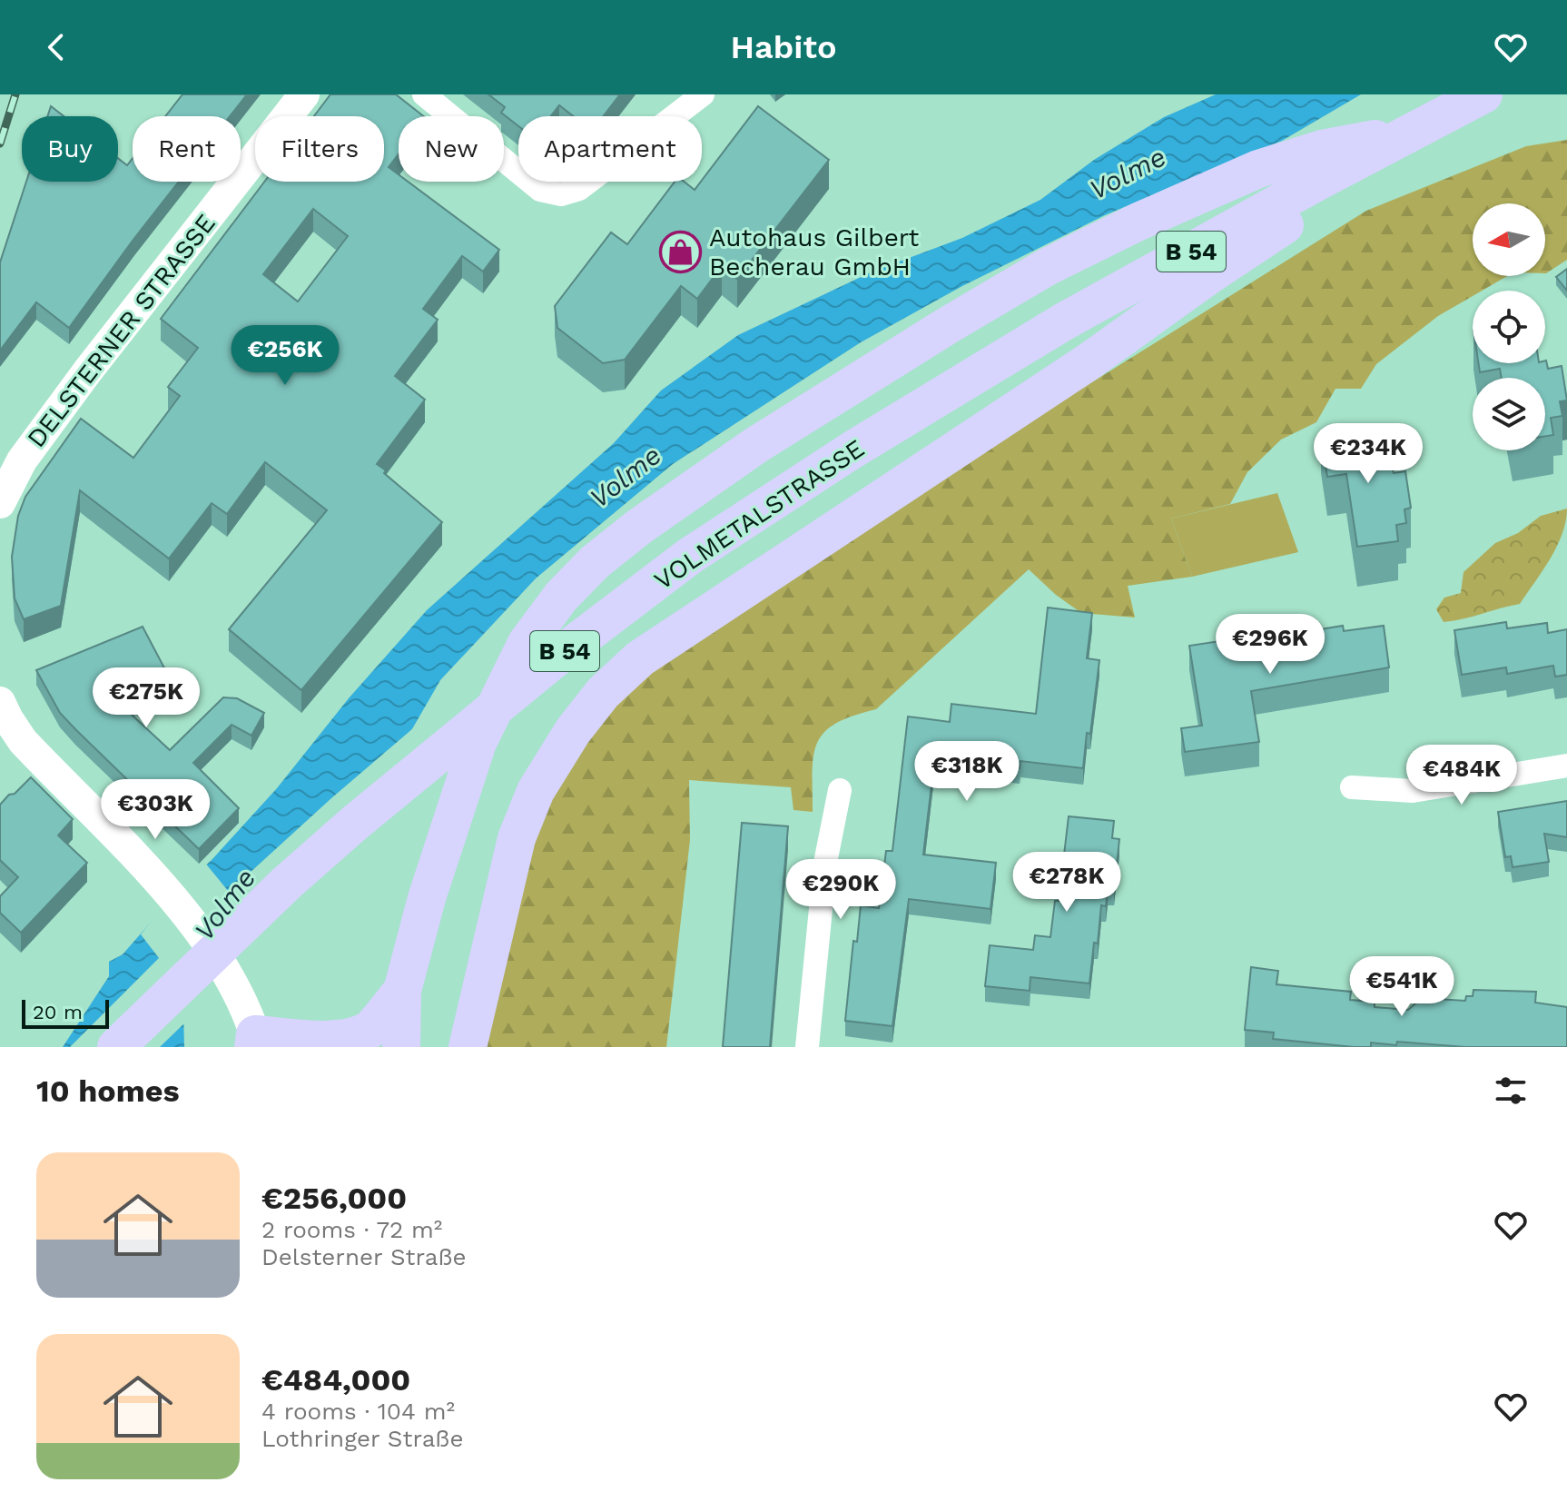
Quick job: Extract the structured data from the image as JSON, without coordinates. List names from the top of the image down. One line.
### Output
{"streets":{"main road":["B 54","VOLMETALSTRASSE"],"street":["DELSTERNER STRASSE"]},"water":["Volme"],"places":{"shop":["Autohaus Gilbert Becherau GmbH"]},"scale_bar":"20 m","north":"left","page":{"header":"Habito","chip":["Buy","Rent","Filters","New","Apartment"],"price":["€256K","€234K","€296K","€275K","€318K","€484K","€303K","€278K","€290K","€541K"],"scale":"20 m","heading":"10 homes","list":[{"name":"€256,000","note":"2 rooms · 72 m² · Delsterner Straße"},{"name":"€484,000","note":"4 rooms · 104 m² · Lothringer Straße"}]}}
